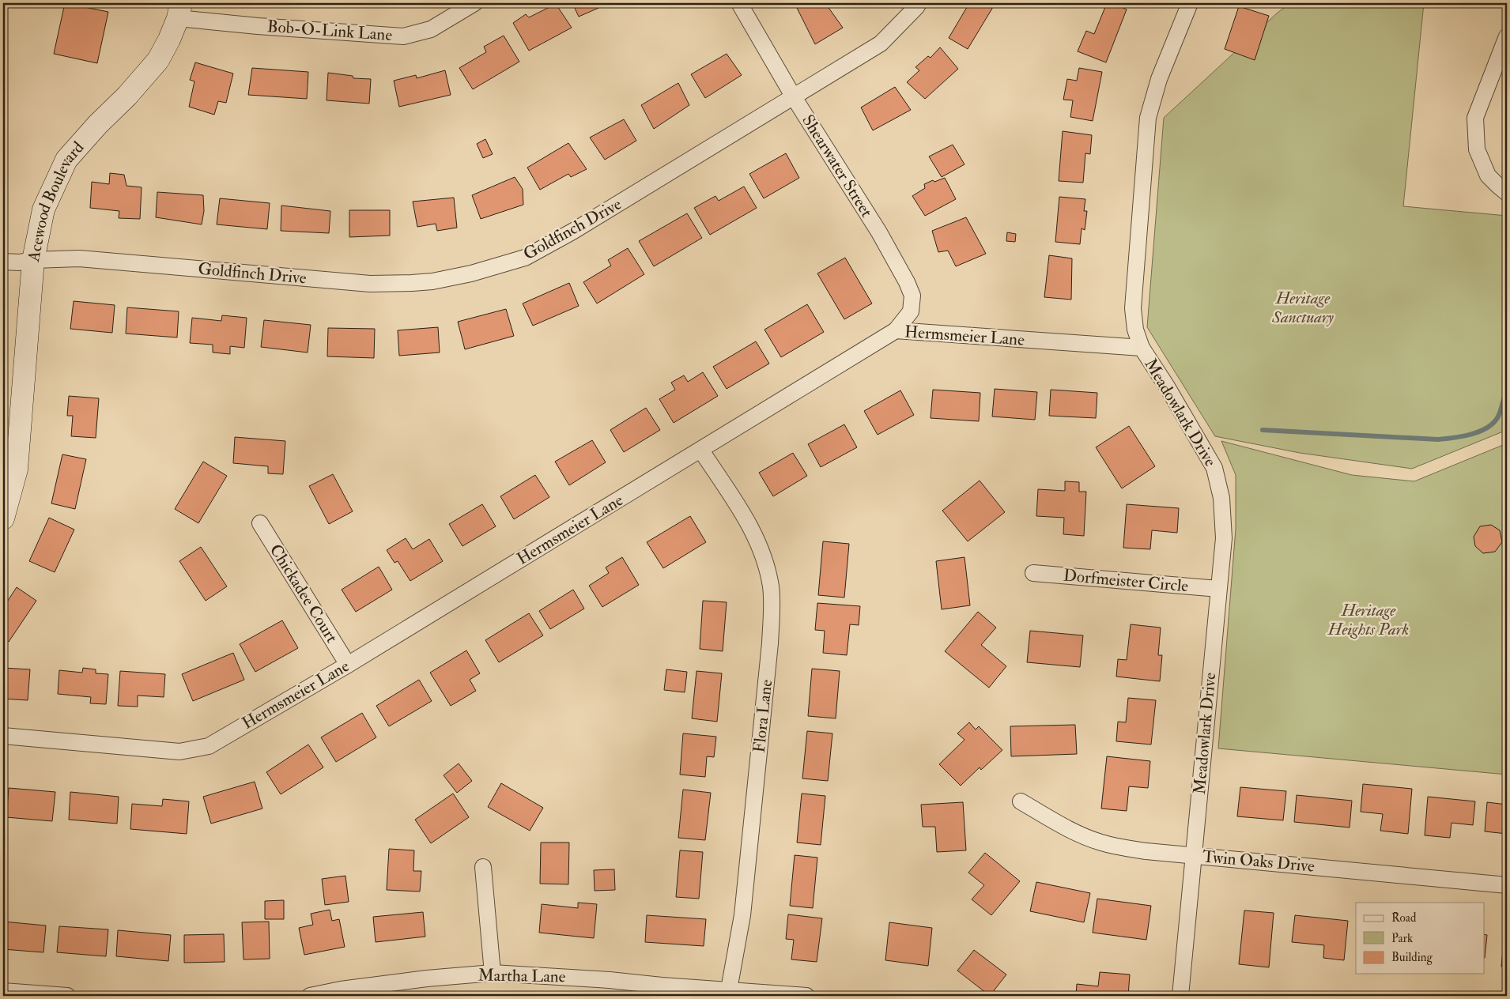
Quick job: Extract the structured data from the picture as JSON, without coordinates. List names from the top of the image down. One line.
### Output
{"streets":{"street":["Bob-O-Link Lane","Shearwater Street","Acewood Boulevard","Goldfinch Drive","Hermsmeier Lane","Meadowlark Drive","Dorfmeister Circle","Chickadee Court","Flora Lane","Twin Oaks Drive","Martha Lane"]},"crossings":[["Bob-O-Link Lane","Acewood Boulevard"],["Shearwater Street","Goldfinch Drive"],["Shearwater Street","Hermsmeier Lane"],["Acewood Boulevard","Goldfinch Drive"],["Hermsmeier Lane","Meadowlark Drive"],["Hermsmeier Lane","Chickadee Court"],["Hermsmeier Lane","Flora Lane"],["Meadowlark Drive","Dorfmeister Circle"],["Meadowlark Drive","Twin Oaks Drive"],["Flora Lane","Martha Lane"]],"parks":["Heritage Sanctuary","Heritage Heights Park"],"legend":["Road","Park","Building"]}
